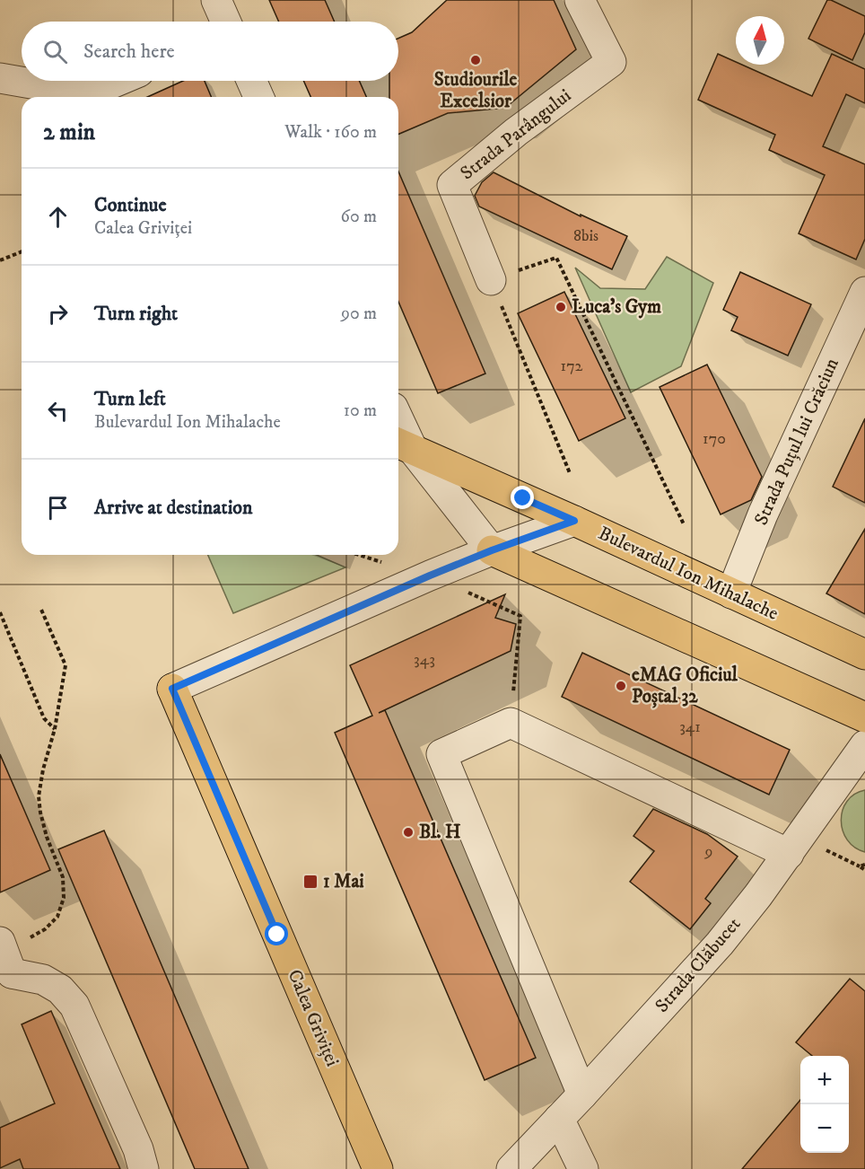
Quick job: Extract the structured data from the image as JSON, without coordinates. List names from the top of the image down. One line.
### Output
{"streets":{"main road":["Bulevardul Ion Mihalache","Calea Griviței"],"street":["Strada Parângului","Strada Puțul lui Crăciun","Strada Clăbucet"]},"crossings":[["Strada Puțul lui Crăciun","Bulevardul Ion Mihalache"]],"places":{"other":["Studiourile Excelsior","Luca's Gym","eMAG Oficiul Poștal 32","Bl. H"],"transit":["1 Mai"]},"house_numbers":["8bis","172","170","343","341","9"],"north":"top","page":{"search":"Search here","heading":["2 min","Walk · 160 m"],"list":[["Continue","Calea Griviței","60 m"],["Turn right","90 m"],["Turn left","Bulevardul Ion Mihalache","10 m"],"Arrive at destination"],"map_buttons":["+","−"]}}
